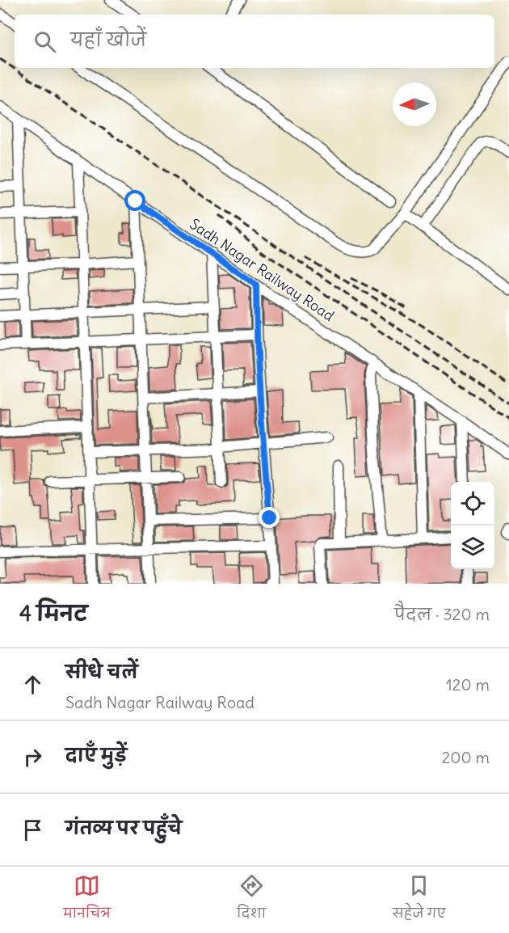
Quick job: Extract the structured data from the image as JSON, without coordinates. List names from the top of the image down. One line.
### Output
{"streets":{"street":["Sadh Nagar Railway Road"]},"north":"left","page":{"search":"यहाँ खोजें","heading":["4 मिनट","पैदल · 320 m"],"list":[["सीधे चलें","Sadh Nagar Railway Road","120 m"],["दाएँ मुड़ें","200 m"],"गंतव्य पर पहुँचे"],"nav":["मानचित्र","दिशा","सहेजे गए"]}}
